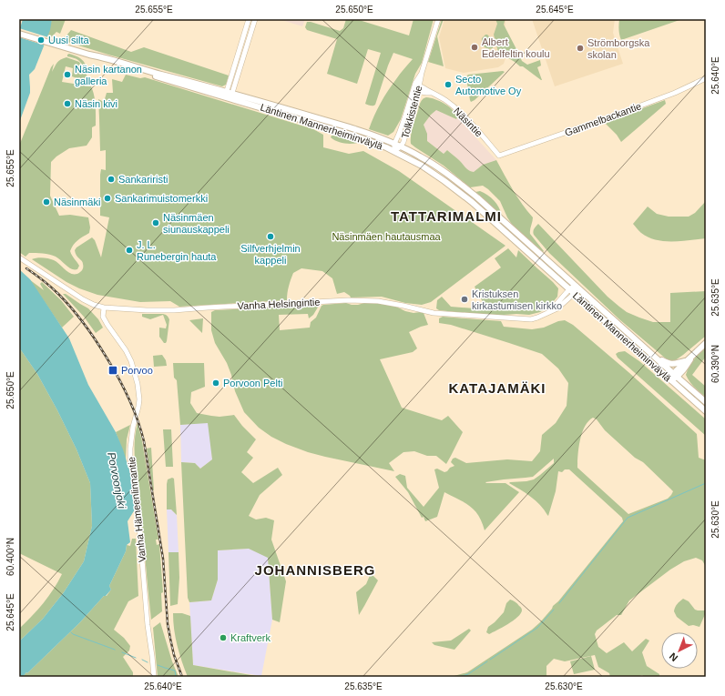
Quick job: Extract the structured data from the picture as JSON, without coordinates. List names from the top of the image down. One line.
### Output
{"streets":{"main road":["Läntinen Mannerheiminväylä"],"street":["Tolkkistentie","Gammelbackantie","Näsintie","Vanha Helsingintie","Vanha Hämeenlinnantie"]},"crossings":[["Tolkkistentie","Näsintie"],["Tolkkistentie","Läntinen Mannerheiminväylä"],["Gammelbackantie","Näsintie"],["Läntinen Mannerheiminväylä","Vanha Helsingintie"],["Vanha Helsingintie","Vanha Hämeenlinnantie"]],"districts":["TATTARIMALMI","KATAJAMÄKI","JOHANNISBERG"],"water":["Porvoonjoki"],"parks":["Näsinmäen hautausmaa"],"places":{"other":["Uusi silta","Albert Edelfeltin koulu","Strömborgska skolan","Näsin kartanon galleria","Secto Automotive Oy","Näsin kivi","Sankariristi","Sankarimuistomerkki","Näsinmäki","Näsinmäen siunauskappeli","Silfverhjelmin kappeli","J. L. Runebergin hauta","Kristuksen kirkastumisen kirkko","Porvoon Pelti","Kraftverk"],"transit":["Porvoo"]},"north":"bottom left","coordinates":["25.655°E","25.650°E","25.645°E","25.640°E","25.635°E","60.390°N","25.630°E","60.400°N"]}
